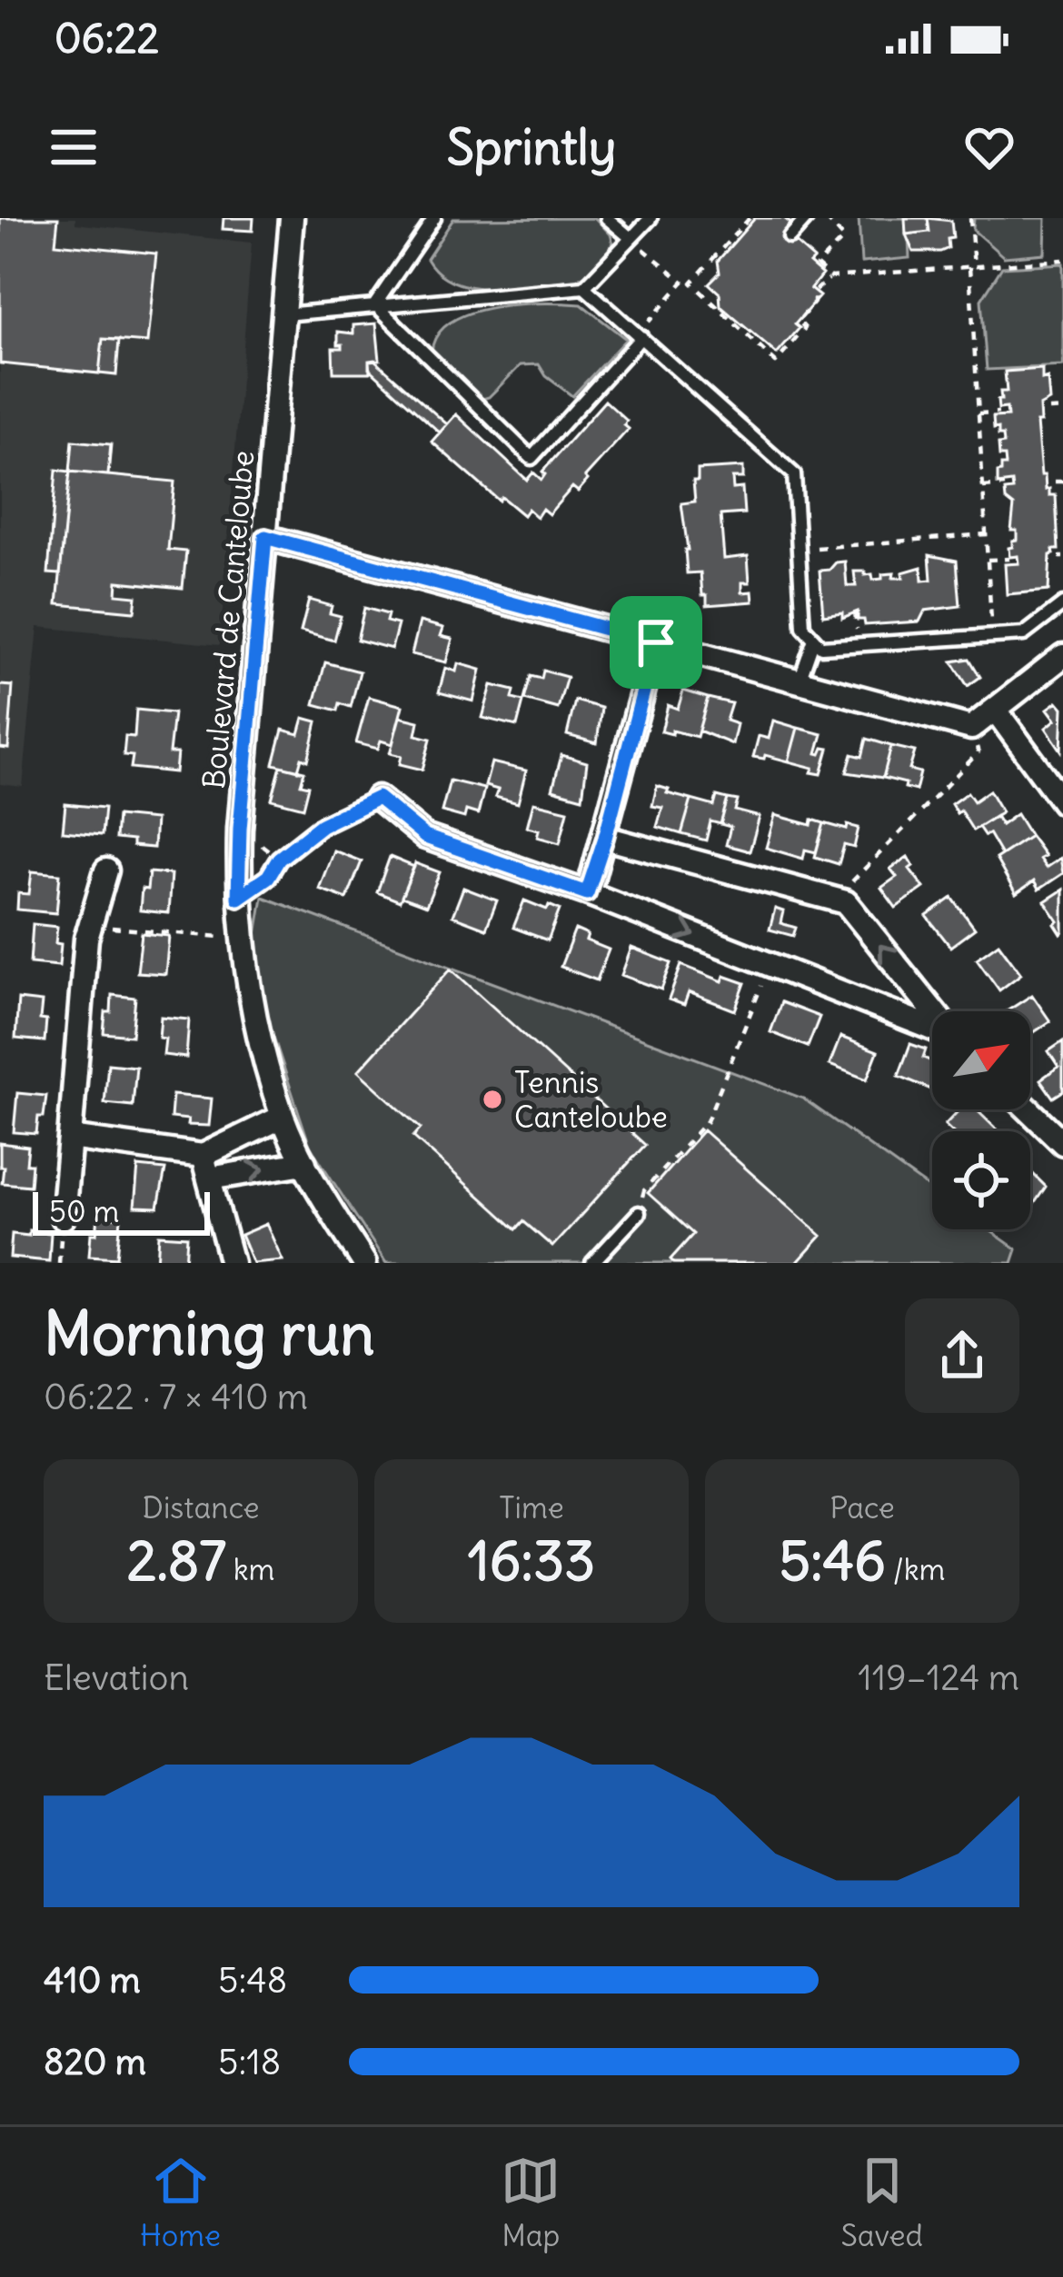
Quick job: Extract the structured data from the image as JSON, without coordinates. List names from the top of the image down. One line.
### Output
{"streets":{"street":["Boulevard de Canteloube"]},"places":["Tennis Canteloube"],"scale_bar":"50 m","north":"top right","page":{"status":"06:22","header":"Sprintly","scale":"50 m","heading":["Morning run","06:22 · 7 × 410 m"],"stats":[["Distance","2.87 km"],["Time","16:33"],["Pace","5:46 /km"]],"chart":["Elevation","119–124 m"],"list":[{"name":"410 m","note":"5:48"},{"name":"820 m","note":"5:18"}],"tabs":["Home","Map","Saved"]}}
